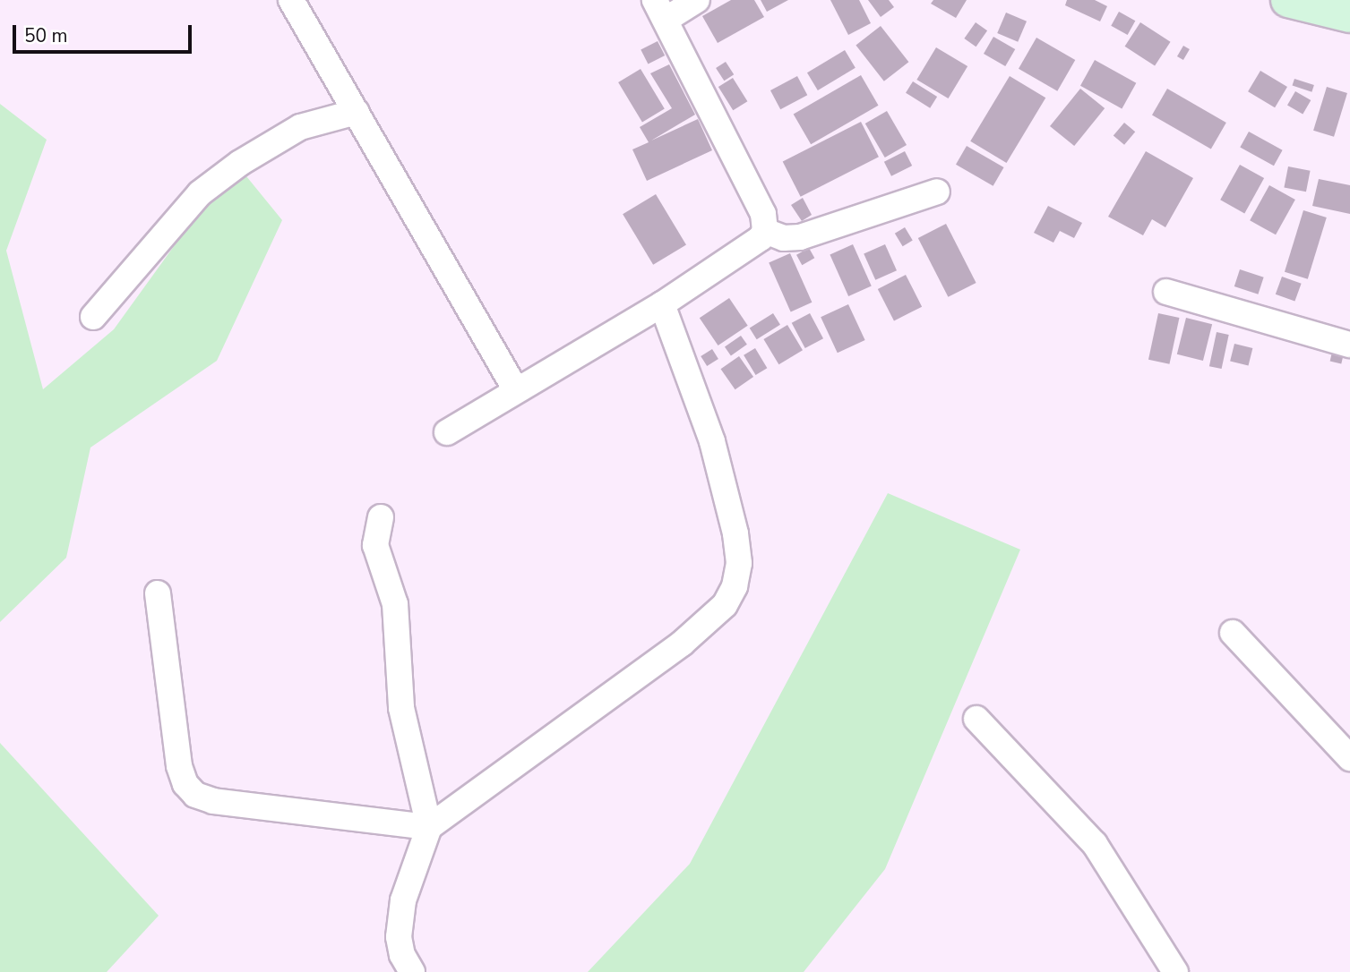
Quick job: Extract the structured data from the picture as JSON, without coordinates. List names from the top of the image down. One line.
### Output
{"scale_bar":"50 m"}
